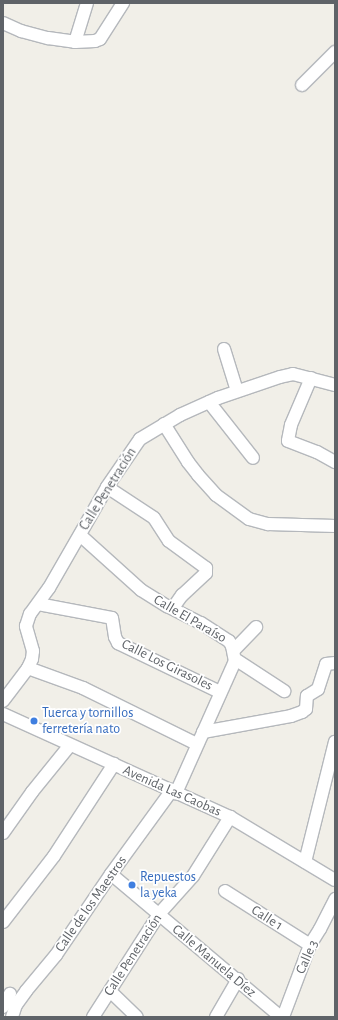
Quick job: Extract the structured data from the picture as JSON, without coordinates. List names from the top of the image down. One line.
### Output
{"streets":{"street":["Calle Penetración","Calle El Paraíso","Calle Los Girasoles","Avenida Las Caobas","Calle de los Maestros","Calle 1","Calle 3","Calle Manuela Díez"]},"crossings":[["Calle Penetración","Calle El Paraíso"],["Calle Penetración","Calle Los Girasoles"],["Calle Penetración","Avenida Las Caobas"],["Calle Penetración","Calle Manuela Díez"],["Calle El Paraíso","Calle Los Girasoles"],["Calle El Paraíso","Avenida Las Caobas"],["Calle El Paraíso","Calle de los Maestros"],["Avenida Las Caobas","Calle de los Maestros"],["Calle de los Maestros","Calle Manuela Díez"],["Calle 1","Calle 3"],["Calle 3","Calle Manuela Díez"]],"places":["Tuerca y tornillos ferretería nato","Repuestos la yeka"]}
